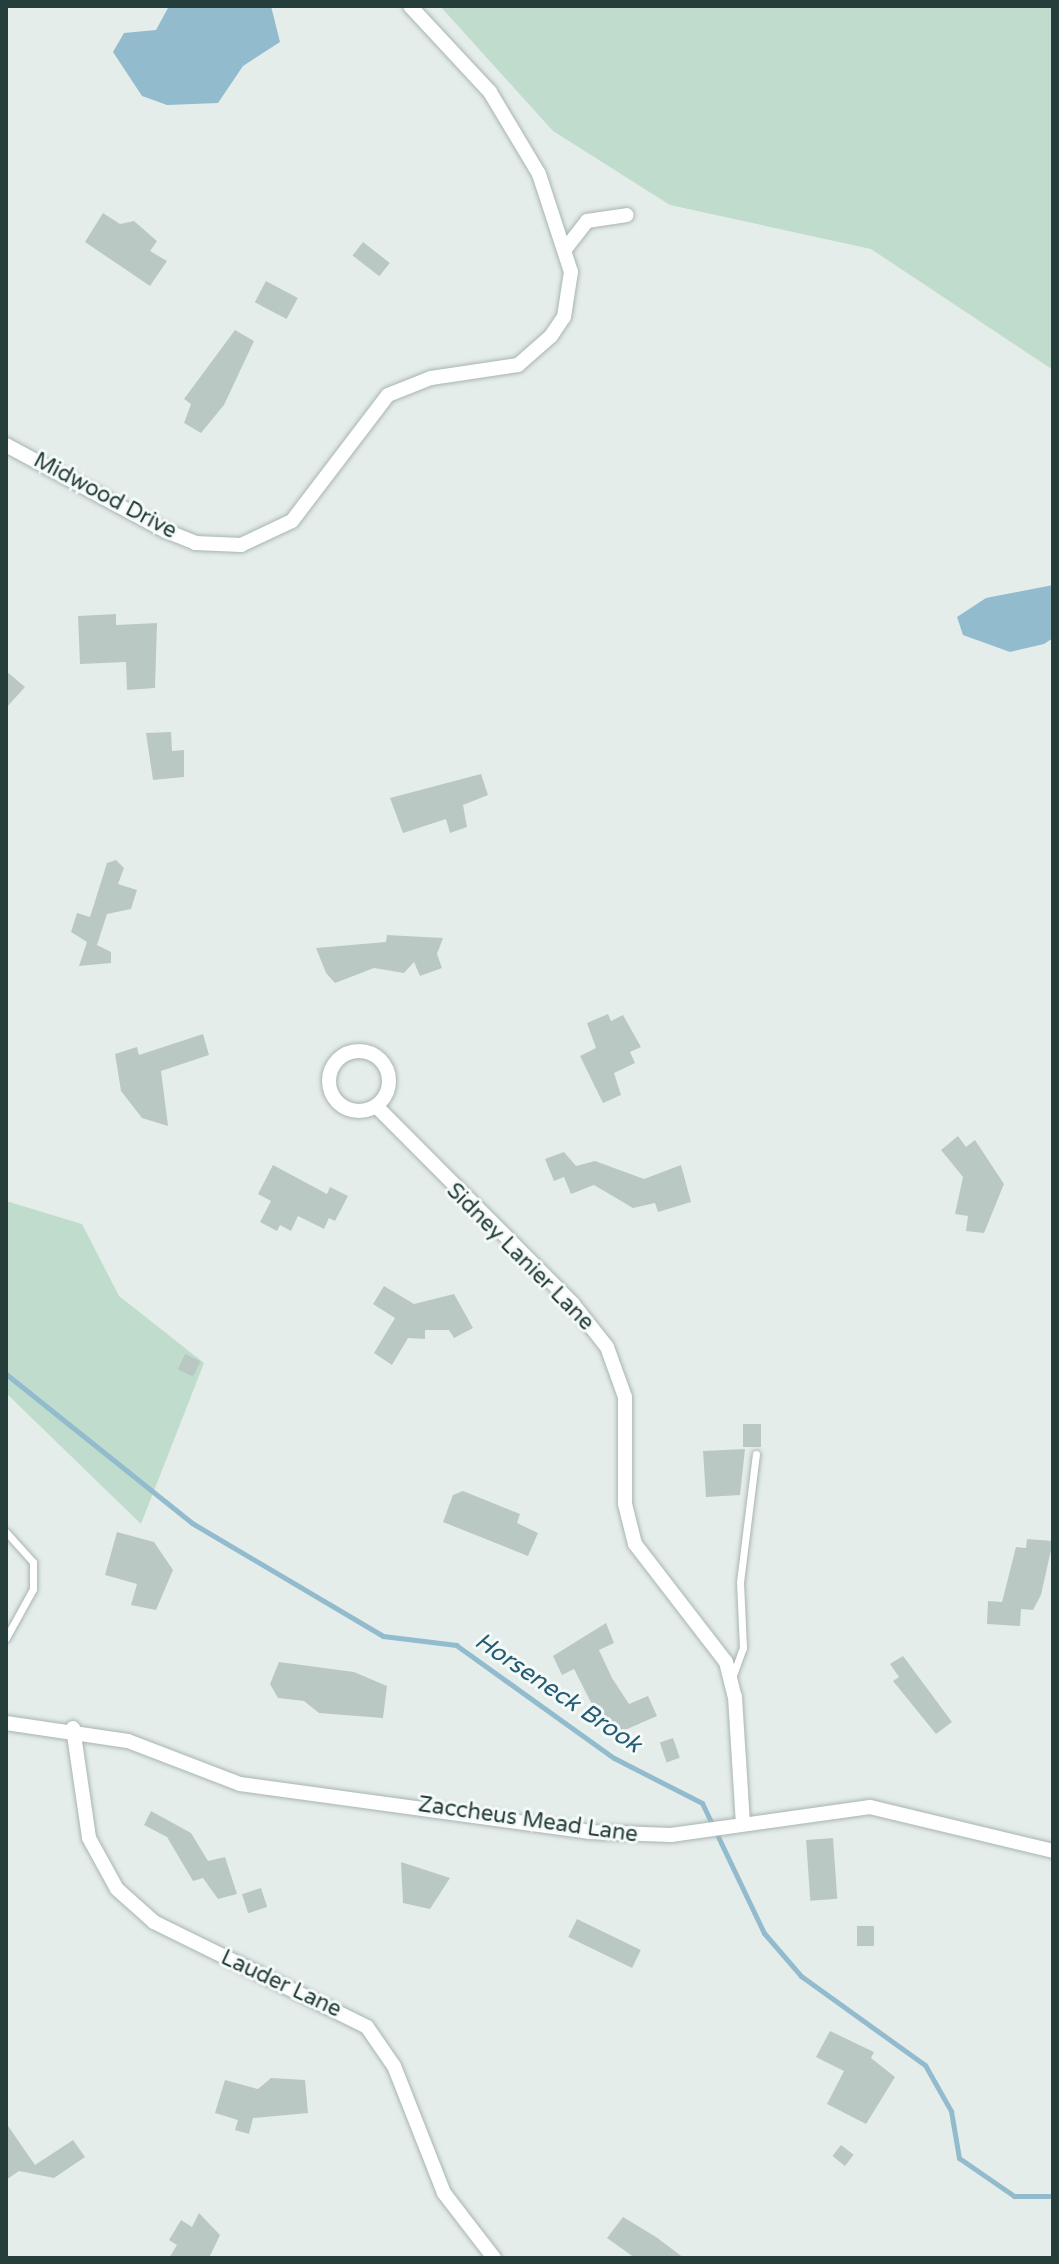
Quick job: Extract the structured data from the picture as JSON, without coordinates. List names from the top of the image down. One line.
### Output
{"streets":{"street":["Midwood Drive","Sidney Lanier Lane","Zaccheus Mead Lane","Lauder Lane"]},"crossings":[["Sidney Lanier Lane","Zaccheus Mead Lane"],["Zaccheus Mead Lane","Lauder Lane"]],"water":["Horseneck Brook"]}
